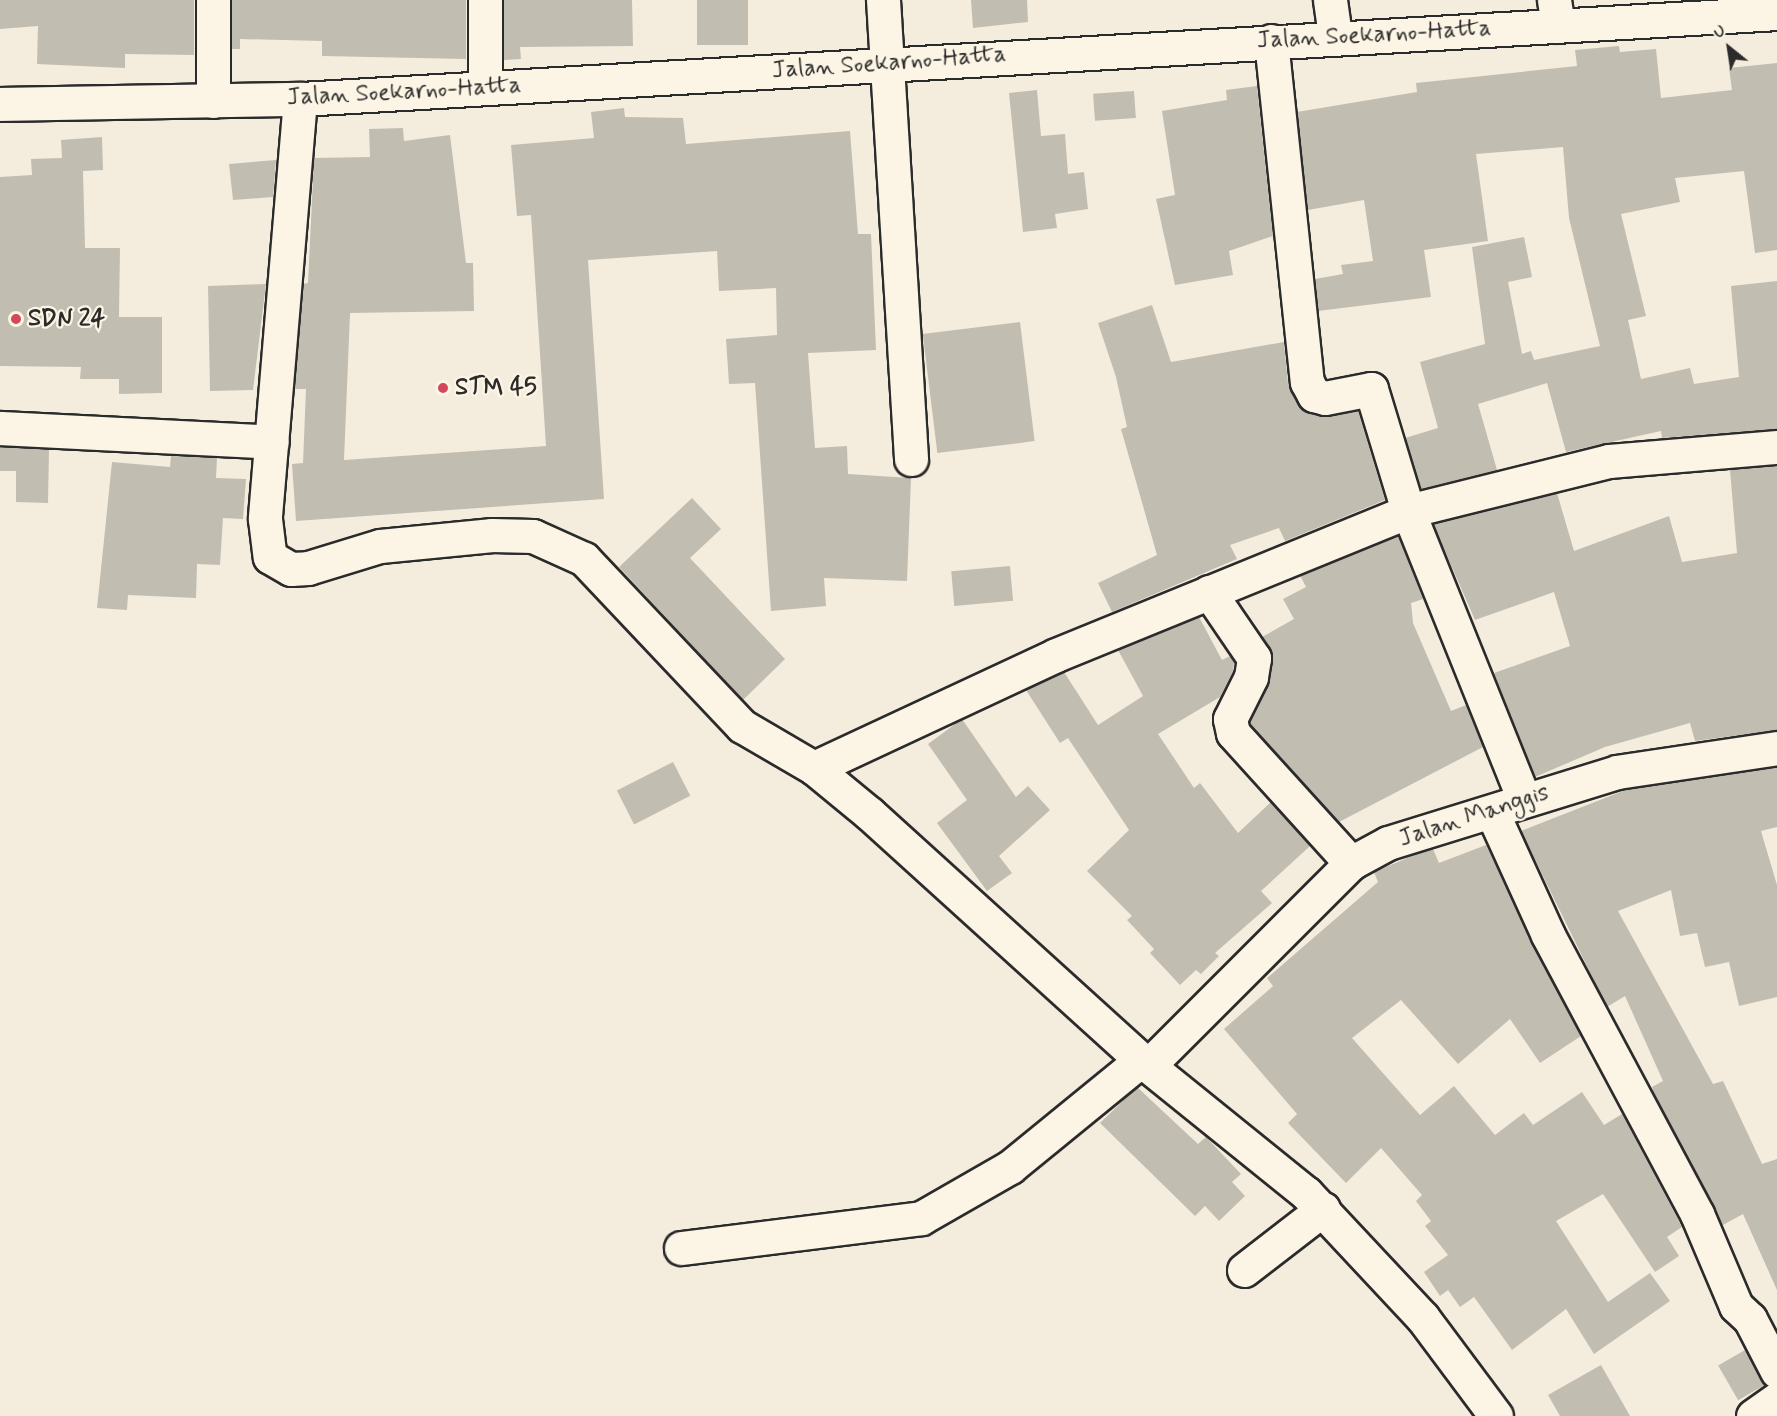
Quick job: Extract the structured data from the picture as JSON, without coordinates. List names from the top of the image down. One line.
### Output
{"streets":{"main road":["Jalan Soekarno-Hatta","Jalan Manggis"]},"places":["SDN 24","STM 45"],"north":"top left"}
